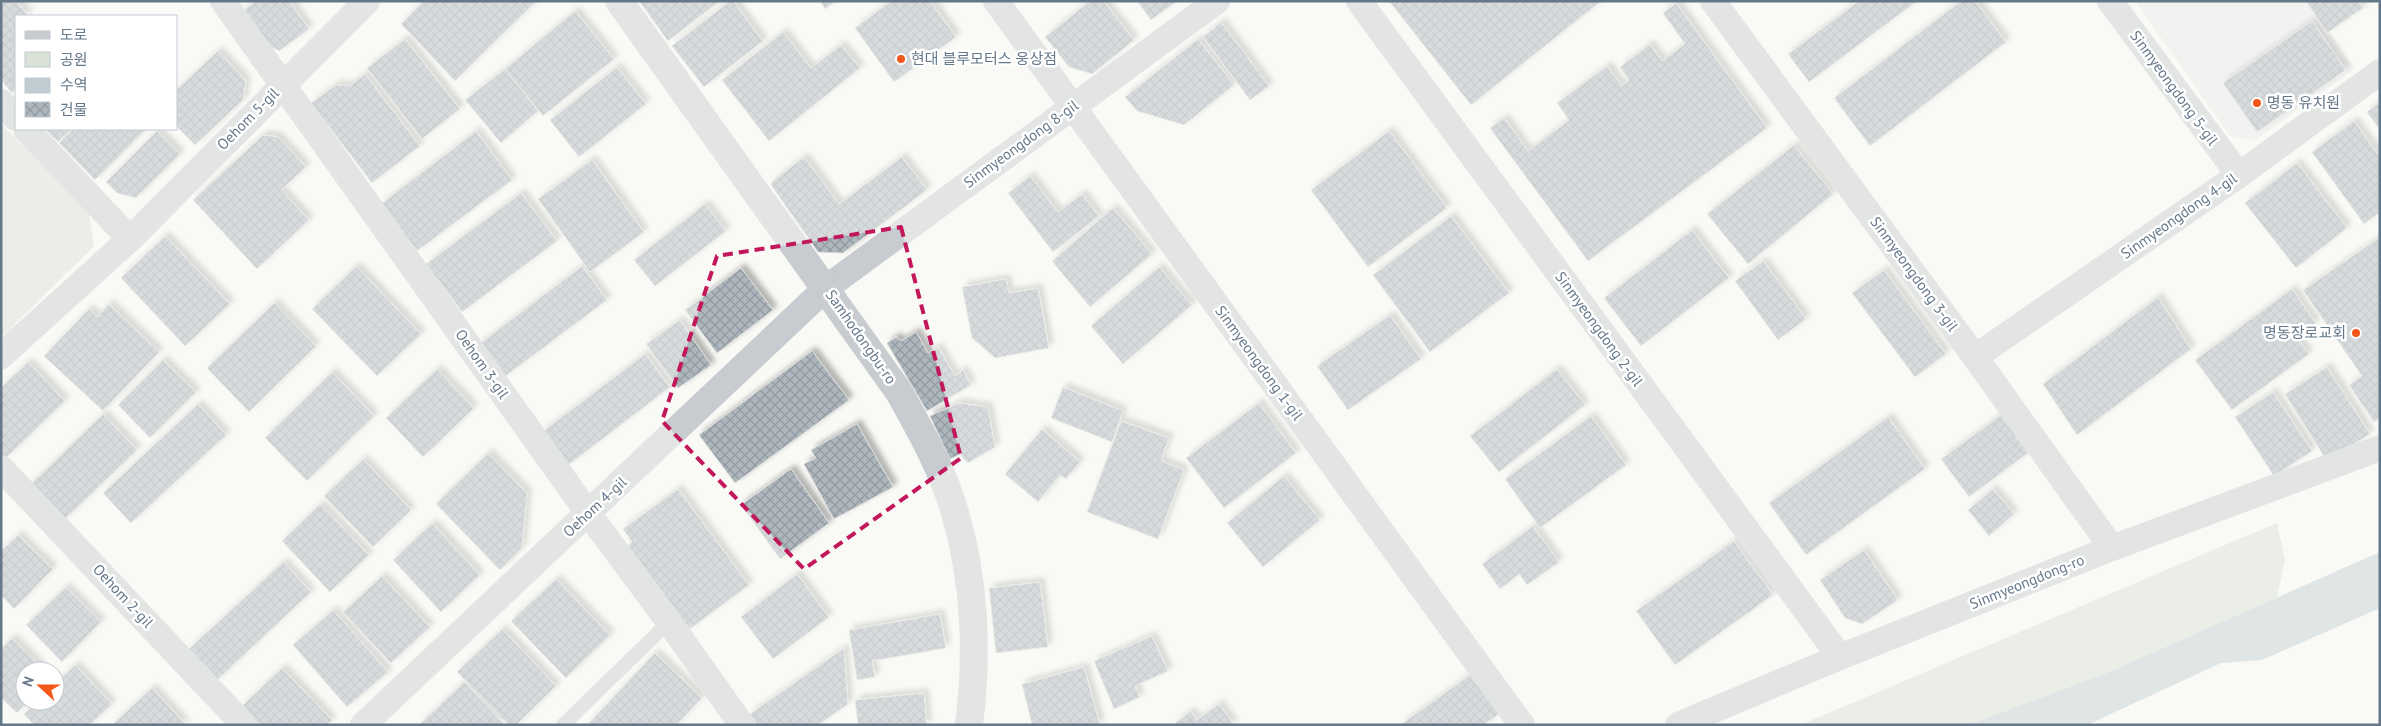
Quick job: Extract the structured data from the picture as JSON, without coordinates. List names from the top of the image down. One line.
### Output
{"streets":{"street":["Sinmyeongdong 5-gil","Oehom 5-gil","Sinmyeongdong 8-gil","Sinmyeongdong 4-gil","Sinmyeongdong 3-gil","Sinmyeongdong 2-gil","Samhodongbu-ro","Sinmyeongdong 1-gil","Oehom 3-gil","Oehom 4-gil","Sinmyeongdong-ro","Oehom 2-gil"]},"crossings":[["Sinmyeongdong 5-gil","Sinmyeongdong 4-gil"],["Oehom 5-gil","Oehom 3-gil"],["Sinmyeongdong 8-gil","Samhodongbu-ro"],["Sinmyeongdong 8-gil","Sinmyeongdong 1-gil"],["Sinmyeongdong 8-gil","Oehom 4-gil"],["Sinmyeongdong 4-gil","Sinmyeongdong 3-gil"],["Sinmyeongdong 3-gil","Sinmyeongdong-ro"],["Sinmyeongdong 2-gil","Sinmyeongdong-ro"],["Samhodongbu-ro","Oehom 4-gil"],["Oehom 3-gil","Oehom 4-gil"]],"places":["현대 블루모터스 웅상점","명동 유치원","명동장로교회"],"legend":["도로","공원","수역","건물"],"north":"left"}
